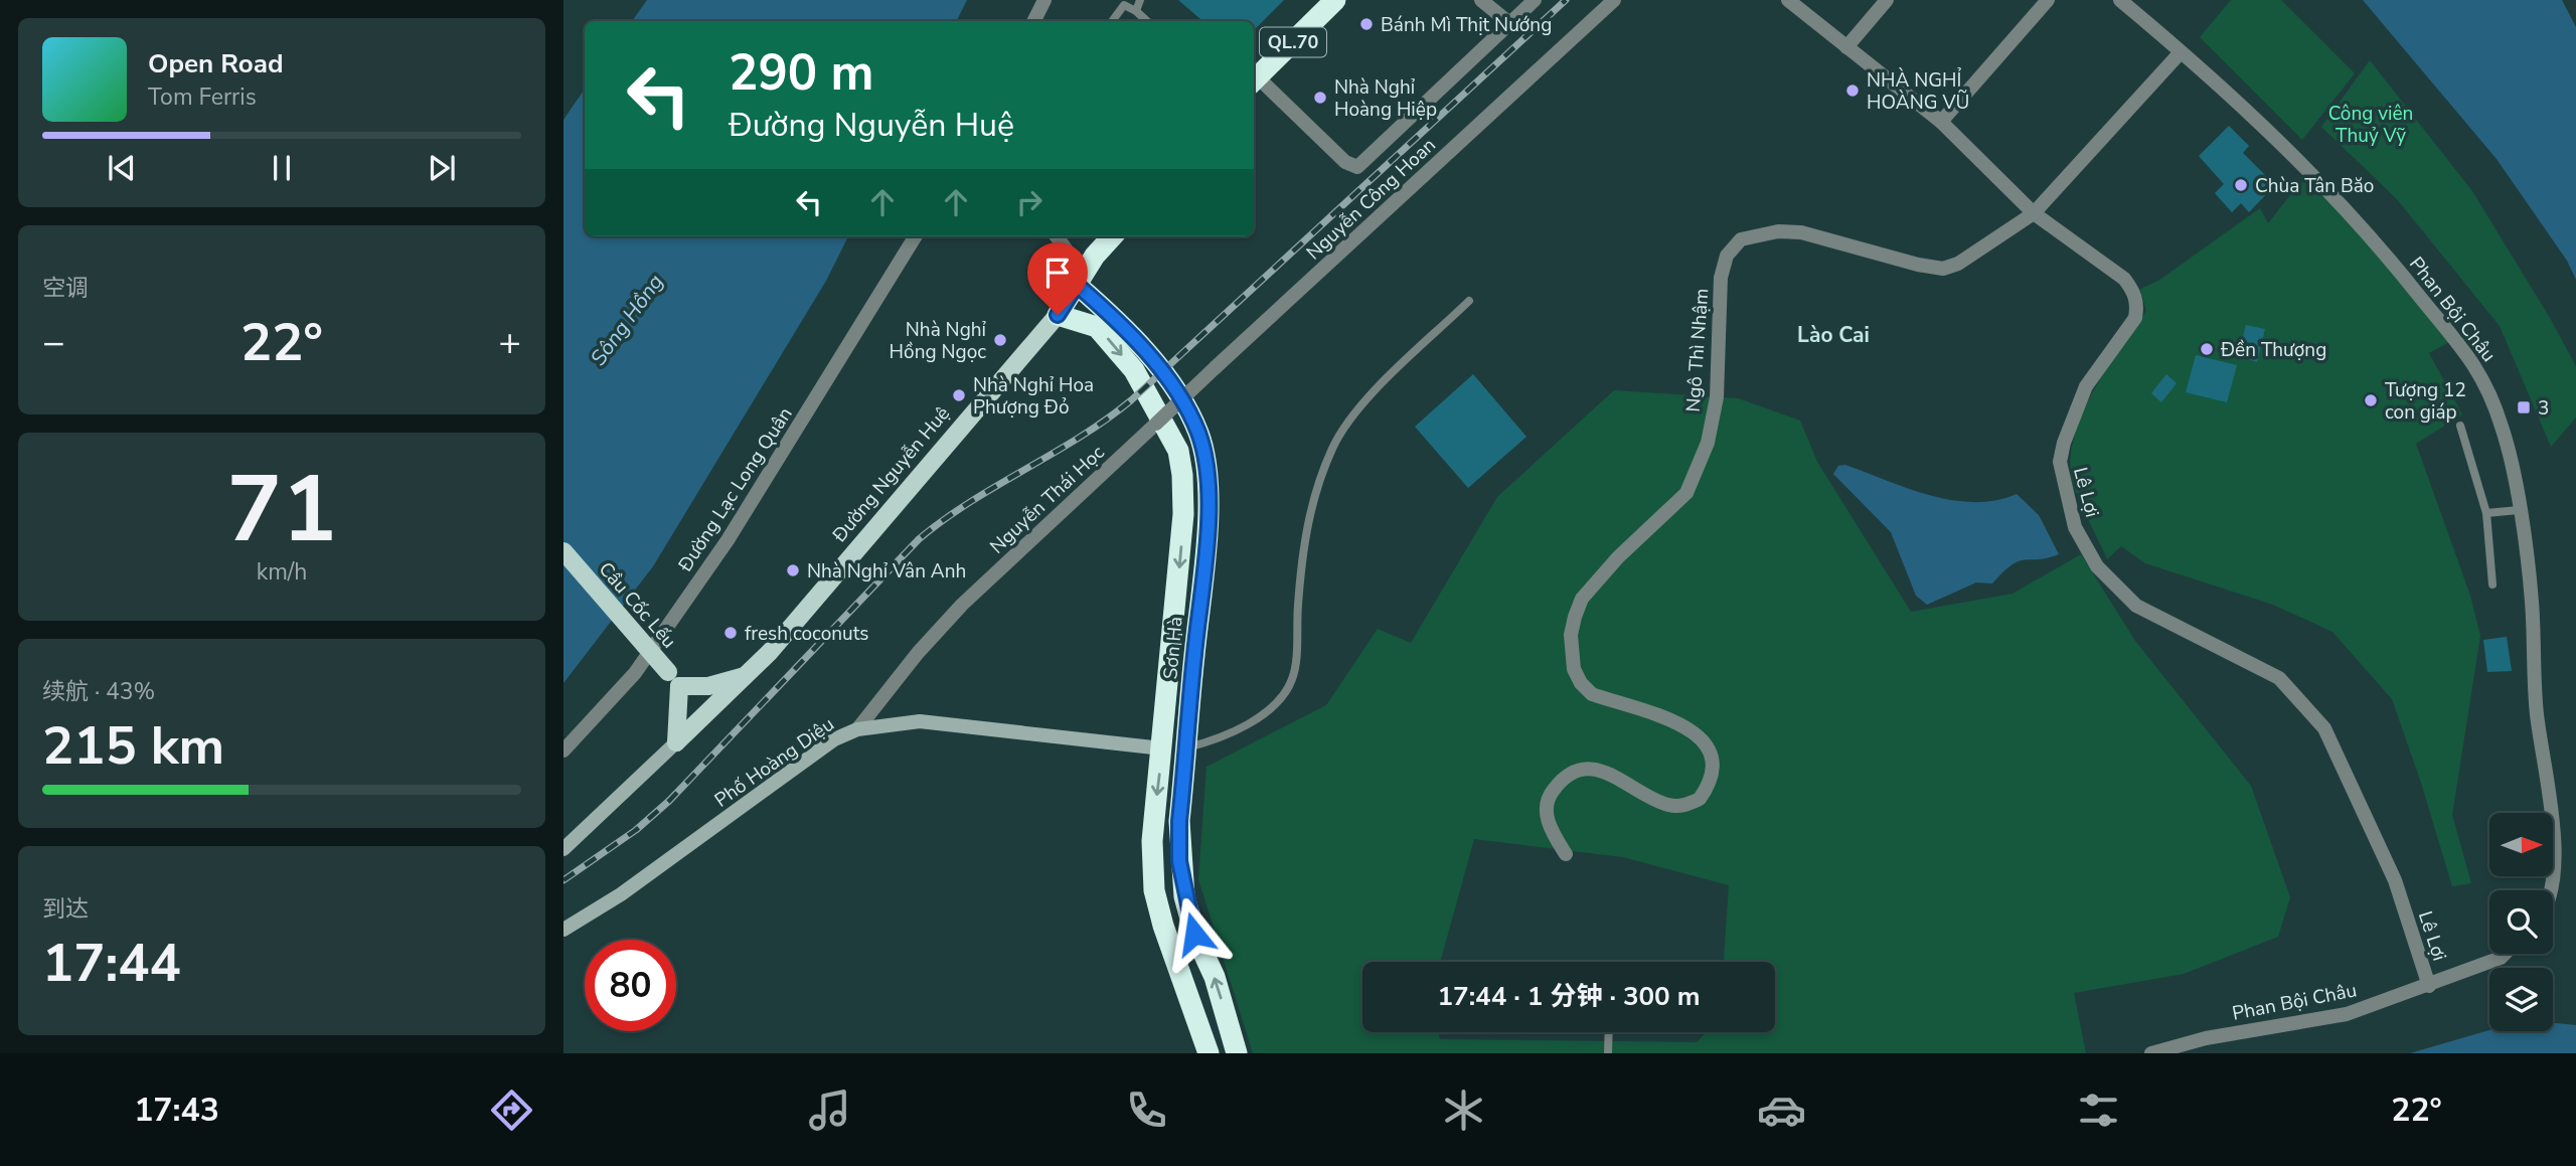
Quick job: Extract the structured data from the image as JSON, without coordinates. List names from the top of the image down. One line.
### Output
{"streets":{"highway":["QL.70","Đường Nguyễn Huệ","Sơn Hà"],"main road":["Cầu Cốc Lếu"],"street":["Nguyễn Công Hoan","Phan Bội Châu","Ngô Thì Nhậm","Đường Lạc Long Quân","Lê Lợi","Nguyễn Thái Học","Phố Hoàng Diệu"]},"crossings":[["QL.70","Nguyễn Công Hoan"],["Nguyễn Công Hoan","Nguyễn Thái Học"],["Phan Bội Châu","Ngô Thì Nhậm"],["Phan Bội Châu","Lê Lợi"],["Ngô Thì Nhậm","Lê Lợi"],["Đường Nguyễn Huệ","Sơn Hà"],["Nguyễn Thái Học","Phố Hoàng Diệu"],["Sơn Hà","Phố Hoàng Diệu"]],"districts":["Lào Cai"],"water":["Sông Hồng"],"parks":["Công viên Thuỷ Vỹ"],"places":{"other":["Bánh Mì Thịt Nướng","NHÀ NGHỈ HOÀNG VŨ","Nhà Nghỉ Hoàng Hiệp","Chùa Tân Băo","Nhà Nghỉ Hồng Ngọc","Đền Thượng","Nhà Nghỉ Hoa Phượng Đỏ","Tượng 12 con giáp","Nhà Nghỉ Vân Anh","fresh coconuts"],"transit":["3"]},"north":"right","page":{"turn":["290 m","Đường Nguyễn Huệ"],"song":["Open Road","Tom Ferris"],"tile":["空调",["71","km/h"],["续航 · 43%","215 km"],["到达","17:44"]],"heat":["−","22°","+"],"limit":"80","trip":"17:44 · 1 分钟 · 300 m","tabs":["17:43","22°"]}}
